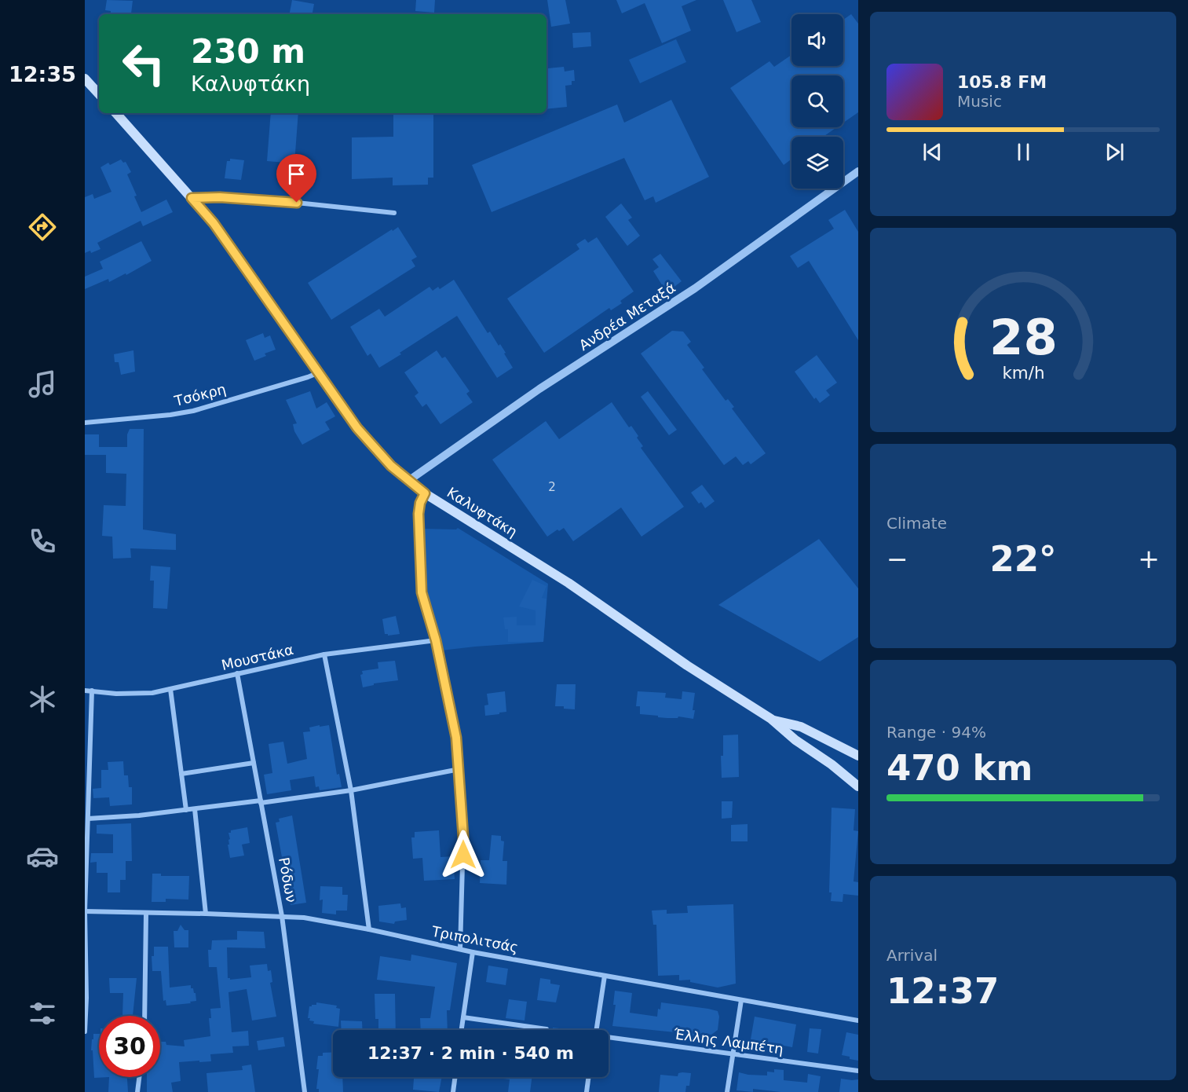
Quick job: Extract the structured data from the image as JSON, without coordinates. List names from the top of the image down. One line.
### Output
{"streets":{"main road":["Καλυφτάκη"],"street":["Ανδρέα Μεταξά","Τσόκρη","Μουστάκα","Ρόδων","Τριπολιτσάς","Έλλης Λαμπέτη"]},"crossings":[["Ανδρέα Μεταξά","Καλυφτάκη"],["Τσόκρη","Καλυφτάκη"],["Μουστάκα","Ρόδων"],["Ρόδων","Τριπολιτσάς"]],"house_numbers":["2"],"page":{"tabs":"12:35","turn":["230 m","Καλυφτάκη"],"song":["105.8 FM","Music"],"tile":["Climate",["Range · 94%","470 km"],["Arrival","12:37"]],"heat":["−","22°","+"],"limit":"30","trip":"12:37 · 2 min · 540 m","gauge":["28","km/h"]}}
